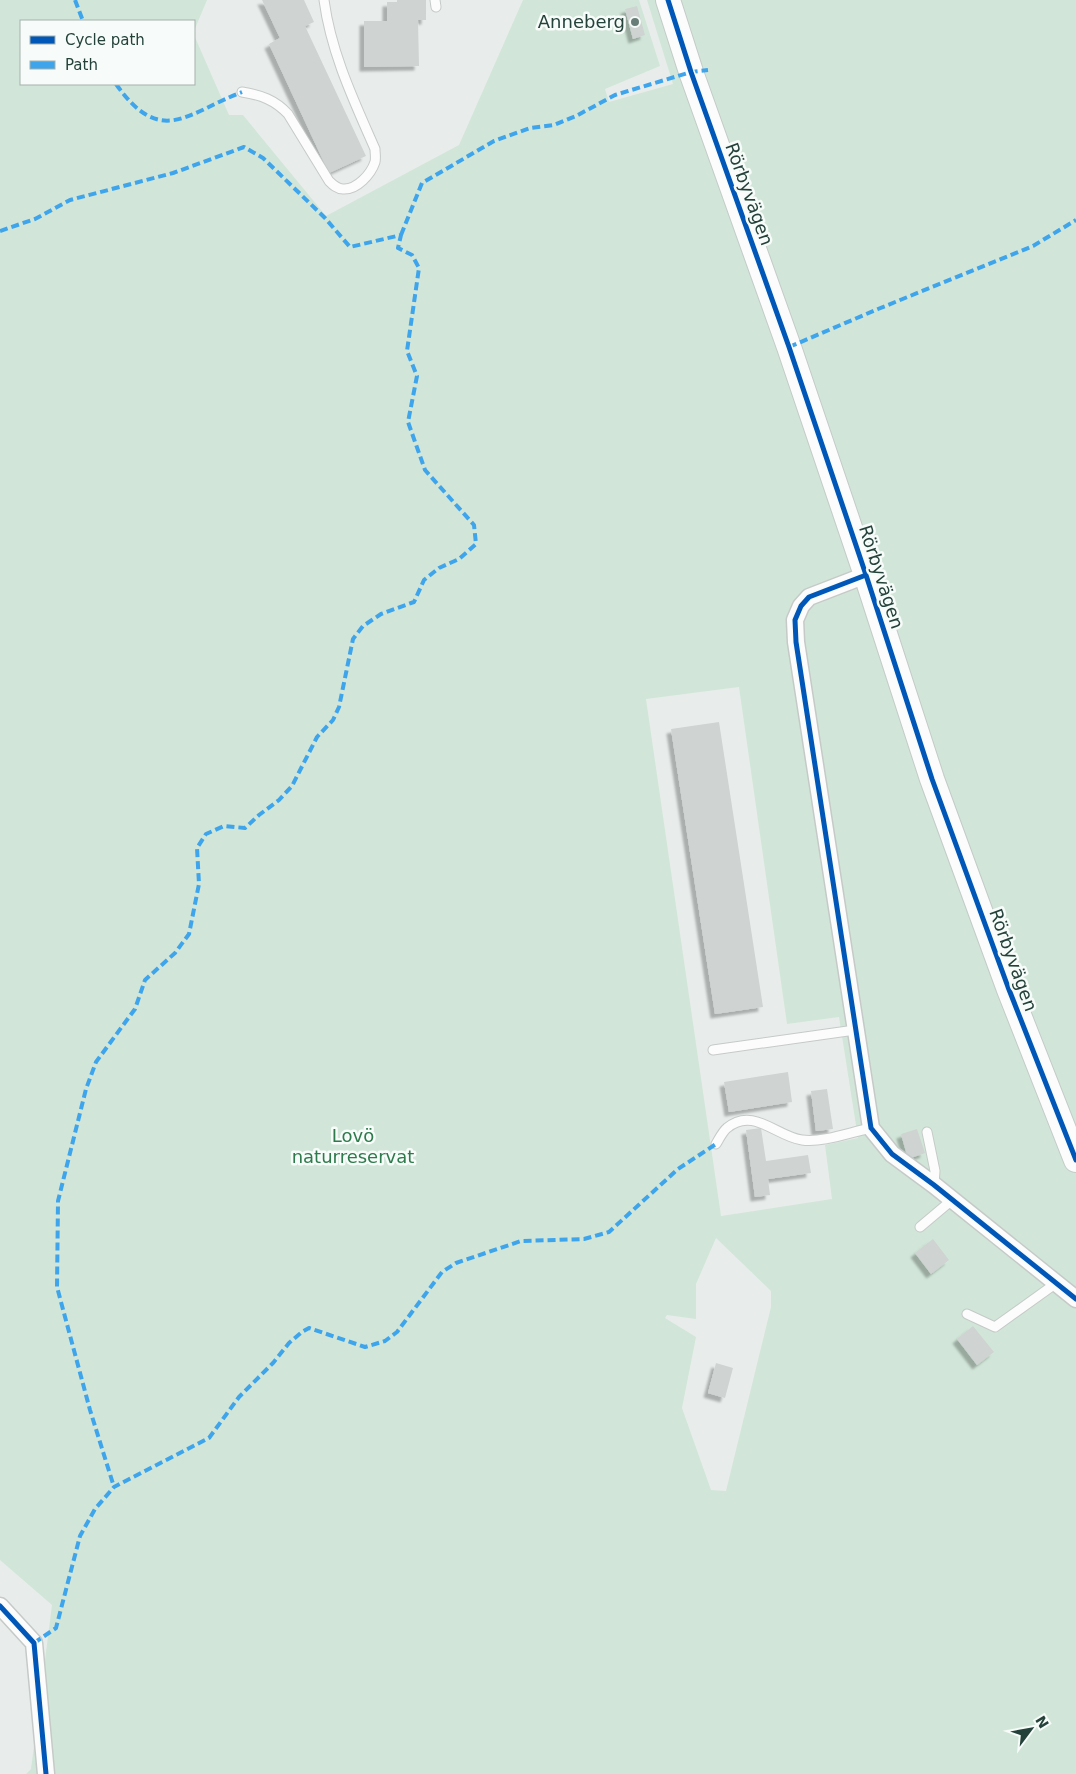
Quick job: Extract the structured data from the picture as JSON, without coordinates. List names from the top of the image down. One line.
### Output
{"streets":{"street":["Rörbyvägen"]},"parks":["Lovö naturreservat"],"places":["Anneberg"],"legend":["Cycle path","Path"],"north":"top right"}
